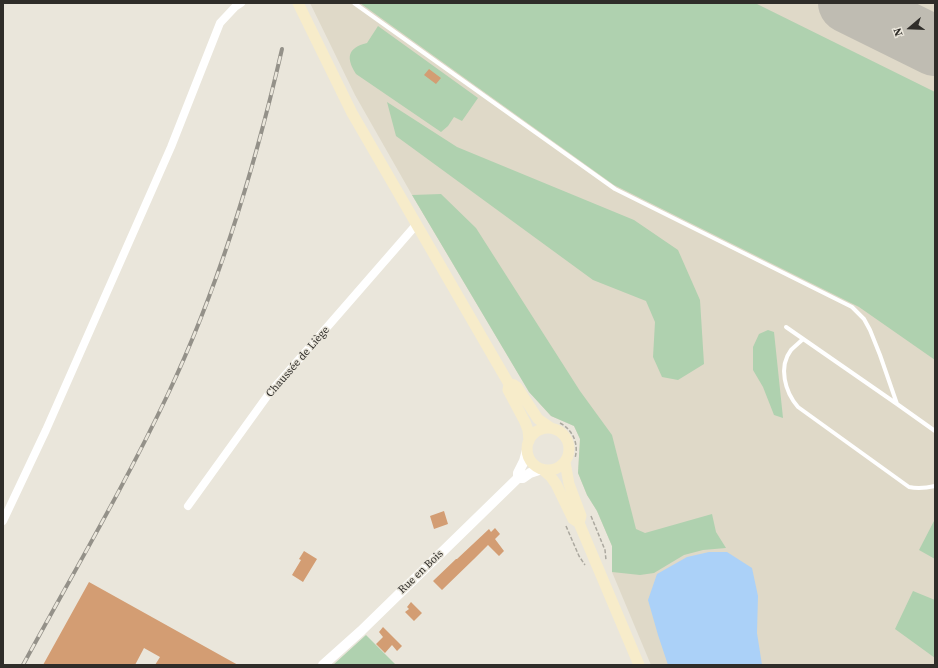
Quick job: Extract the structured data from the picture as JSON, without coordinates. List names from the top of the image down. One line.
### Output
{"streets":{"street":["Chaussée de Liège","Rue en Bois"]},"north":"left"}
